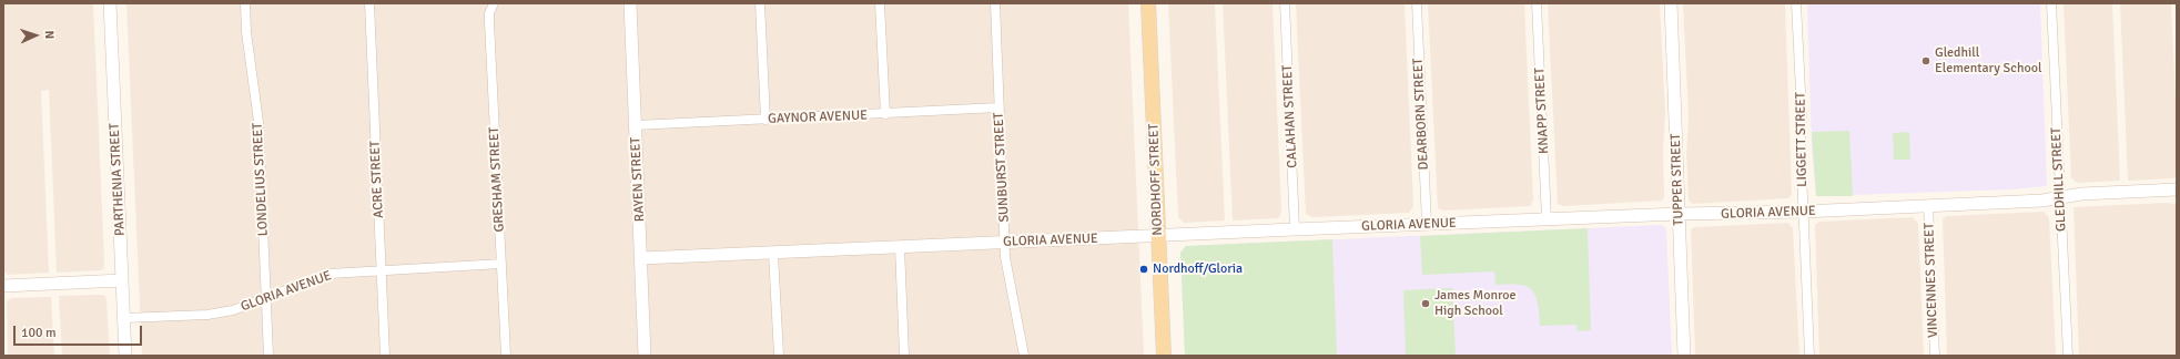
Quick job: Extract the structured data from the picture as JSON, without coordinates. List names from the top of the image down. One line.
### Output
{"streets":{"main road":["NORDHOFF STREET"],"street":["KNAPP STREET","DEARBORN STREET","CALAHAN STREET","GAYNOR AVENUE","LIGGETT STREET","SUNBURST STREET","PARTHENIA STREET","LONDELIUS STREET","ACRE STREET","GRESHAM STREET","RAYEN STREET","TUPPER STREET","GLEDHILL STREET","GLORIA AVENUE","VINCENNES STREET"]},"crossings":[["KNAPP STREET","GLORIA AVENUE"],["DEARBORN STREET","GLORIA AVENUE"],["CALAHAN STREET","GLORIA AVENUE"],["GAYNOR AVENUE","SUNBURST STREET"],["GAYNOR AVENUE","RAYEN STREET"],["LIGGETT STREET","GLORIA AVENUE"],["SUNBURST STREET","GLORIA AVENUE"],["PARTHENIA STREET","GLORIA AVENUE"],["LONDELIUS STREET","GLORIA AVENUE"],["ACRE STREET","GLORIA AVENUE"],["GRESHAM STREET","GLORIA AVENUE"],["RAYEN STREET","GLORIA AVENUE"],["NORDHOFF STREET","GLORIA AVENUE"],["TUPPER STREET","GLORIA AVENUE"],["GLEDHILL STREET","GLORIA AVENUE"],["GLORIA AVENUE","VINCENNES STREET"]],"places":["Gledhill Elementary School","Nordhoff/Gloria","James Monroe High School"],"scale_bar":"100 m","north":"right"}
